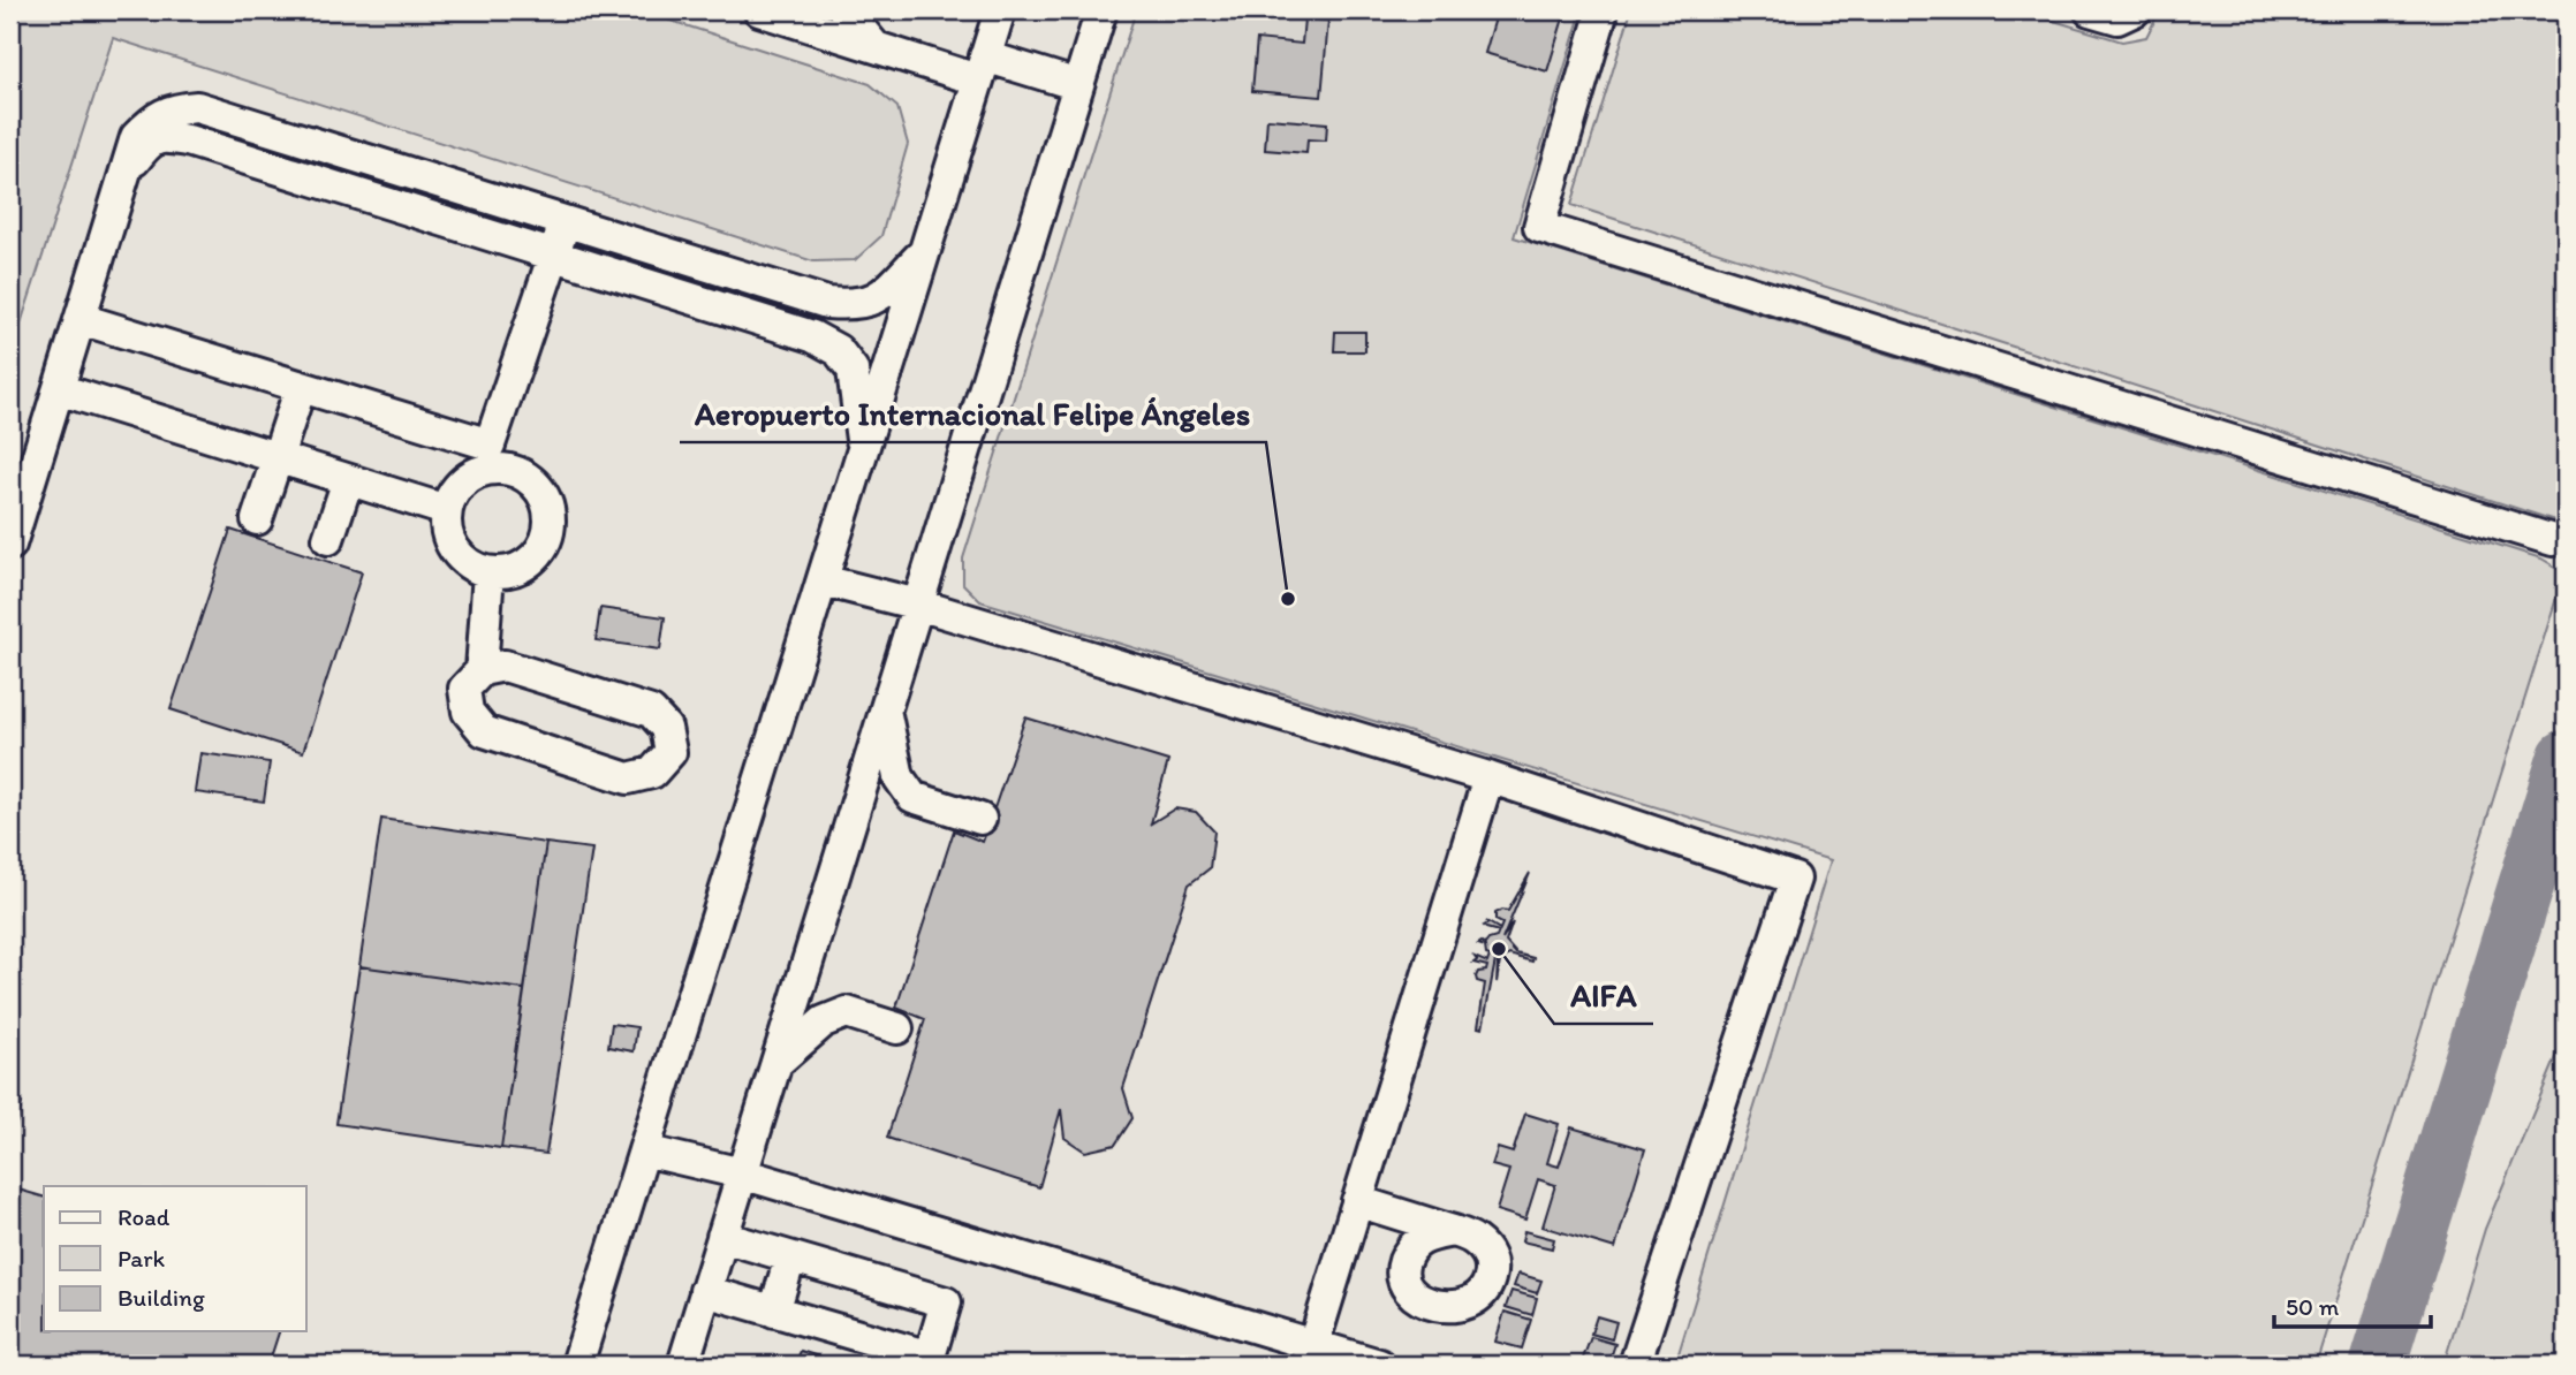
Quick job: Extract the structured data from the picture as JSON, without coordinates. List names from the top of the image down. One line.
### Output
{"places":["Aeropuerto Internacional Felipe Ángeles","AIFA"],"legend":["Road","Park","Building"],"scale_bar":"50 m"}
